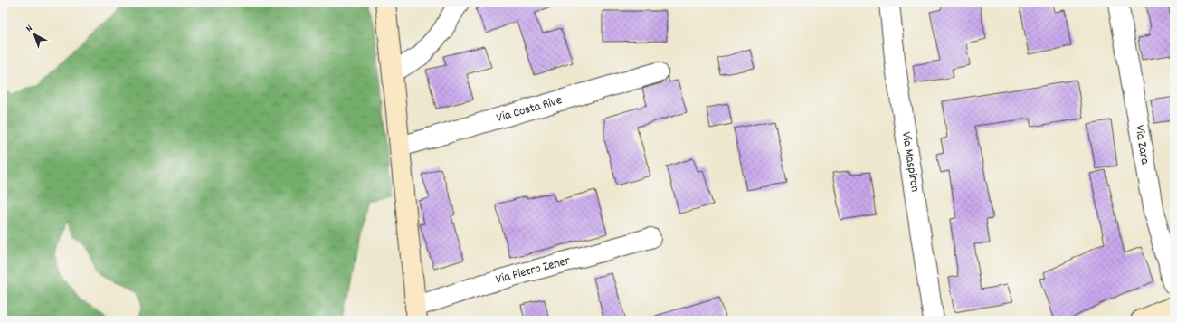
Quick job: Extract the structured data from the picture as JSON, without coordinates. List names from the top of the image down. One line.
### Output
{"streets":{"street":["Via Costa Rive","Via Zara","Via Maspiron","Via Pietro Zener"]},"north":"top left"}
